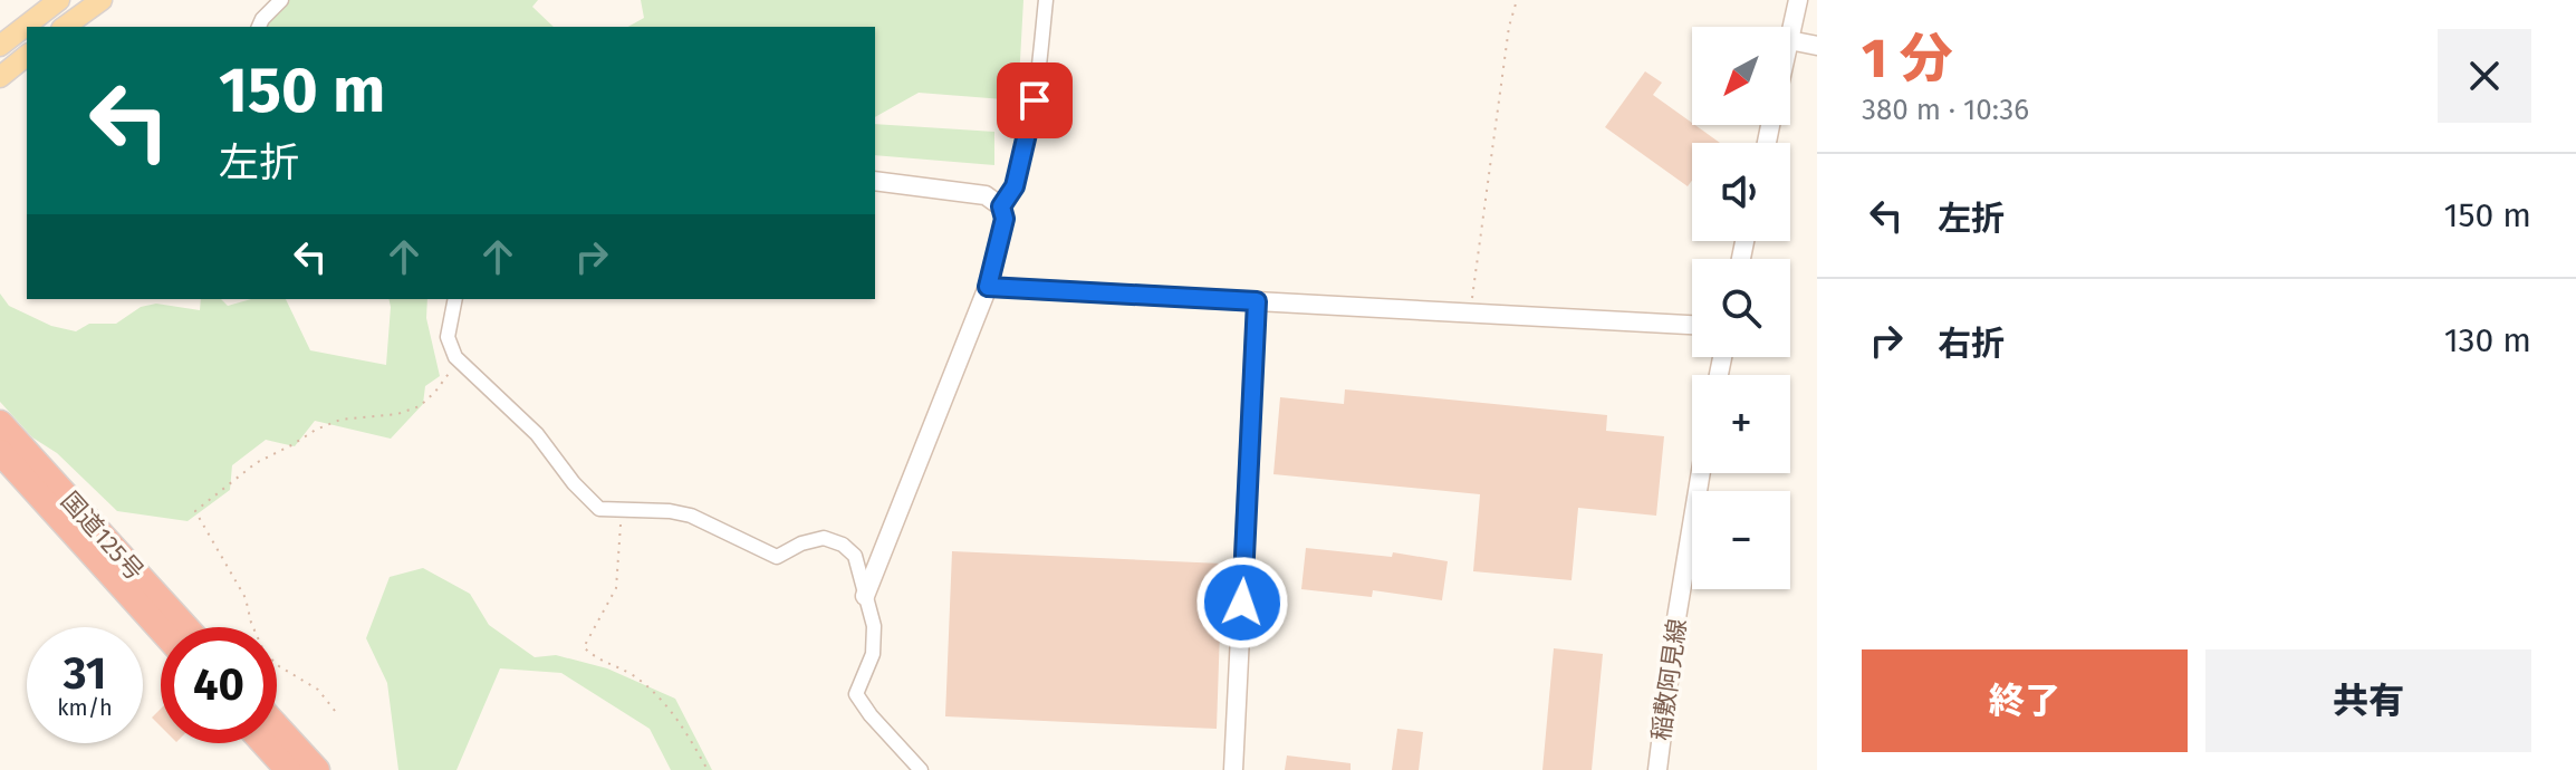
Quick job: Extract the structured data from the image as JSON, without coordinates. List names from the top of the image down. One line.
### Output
{"streets":{"highway":["国道125号"],"street":["稲敷阿見線"]},"north":"bottom left","page":{"heading":["1 分","380 m · 10:36"],"map_buttons":["+","−"],"turn":["150 m","左折"],"list":[{"name":"左折","value":"150 m"},{"name":"右折","value":"130 m"}],"speed":"31 km/h","limit":"40","buttons":["終了","共有"]}}
